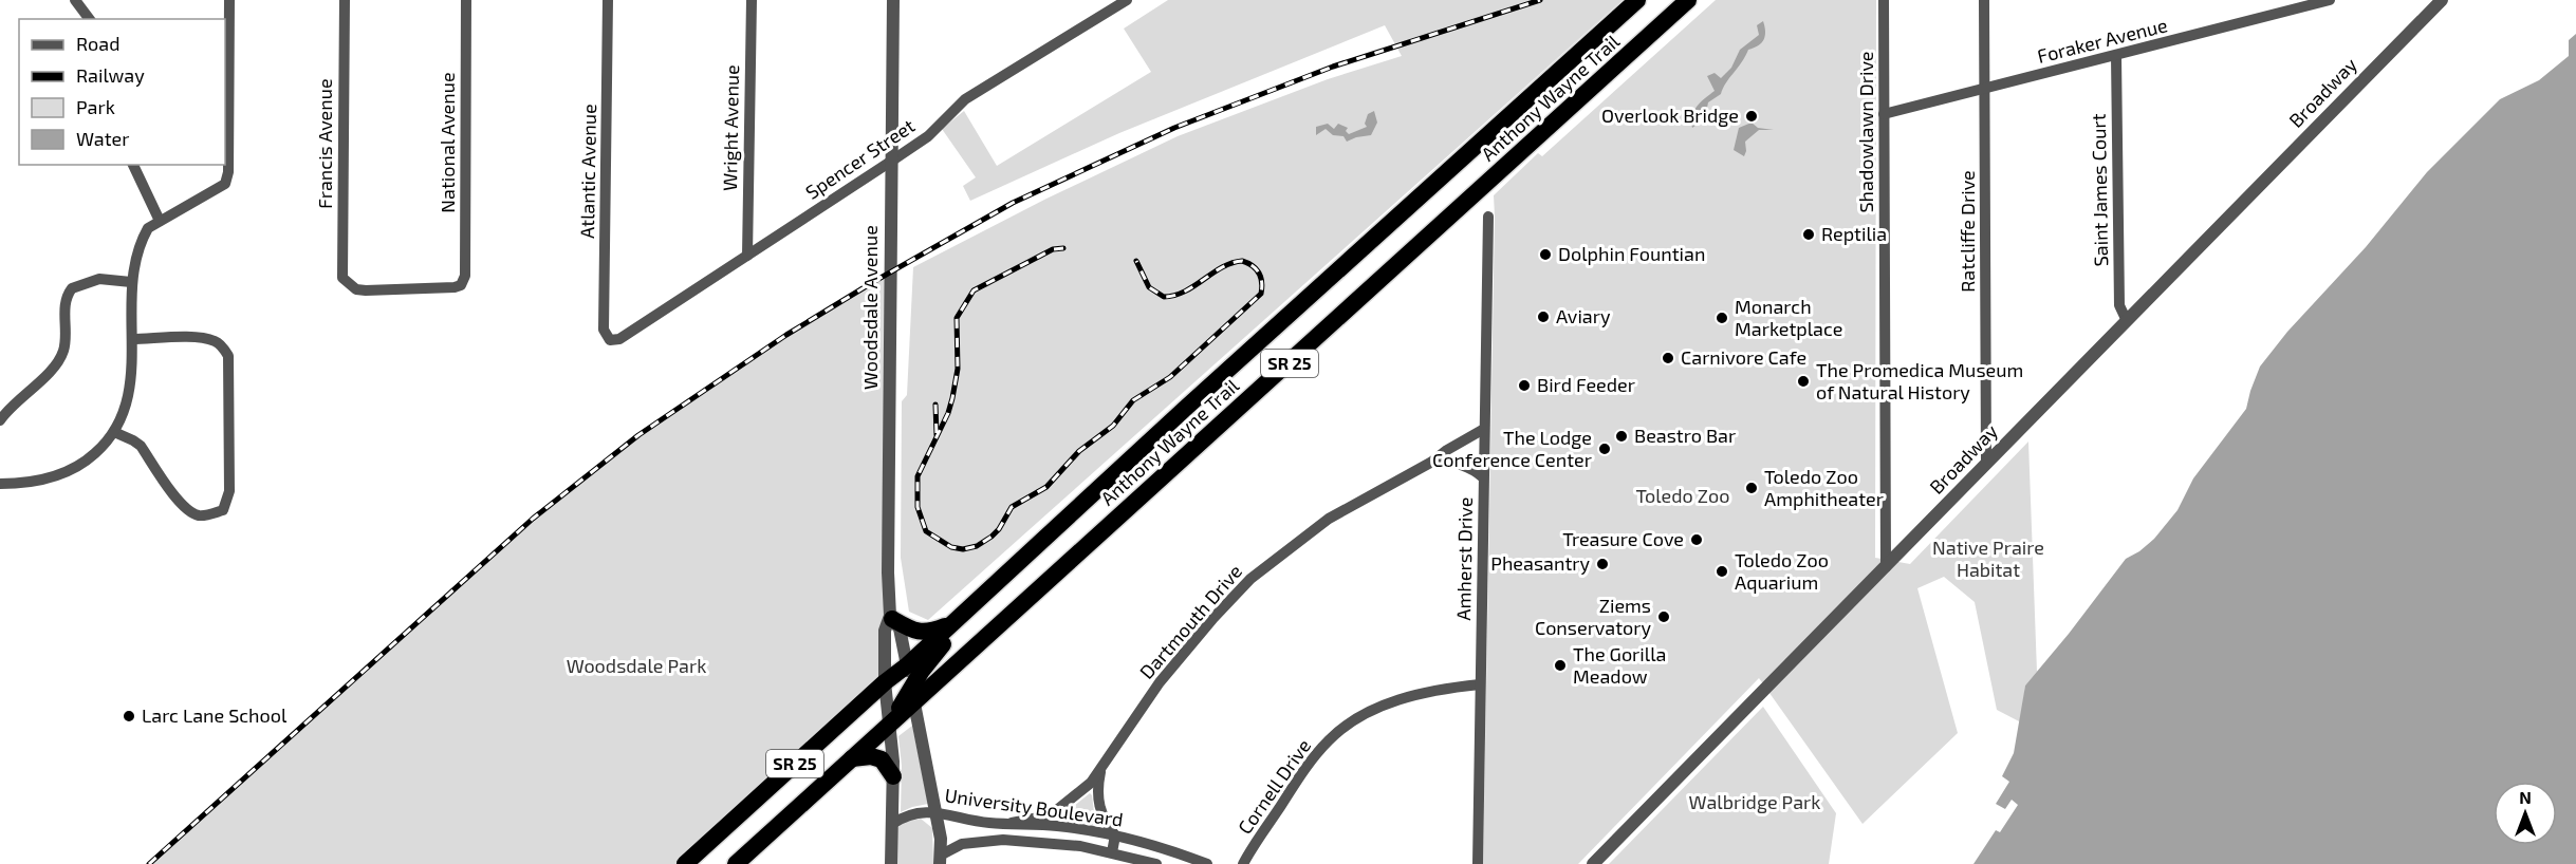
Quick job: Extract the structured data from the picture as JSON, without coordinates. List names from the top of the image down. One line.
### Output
{"streets":{"highway":["Anthony Wayne Trail","SR 25"],"street":["Foraker Avenue","Broadway","Wright Avenue","Shadowlawn Drive","National Avenue","Francis Avenue","Spencer Street","Atlantic Avenue","Saint James Court","Ratcliffe Drive","Woodsdale Avenue","Amherst Drive","Dartmouth Drive","Cornell Drive","University Boulevard"]},"crossings":[["Foraker Avenue","Shadowlawn Drive"],["Foraker Avenue","Saint James Court"],["Foraker Avenue","Ratcliffe Drive"],["Broadway","Shadowlawn Drive"],["Broadway","Saint James Court"],["Broadway","Ratcliffe Drive"],["Anthony Wayne Trail","Woodsdale Avenue"],["Wright Avenue","Spencer Street"],["National Avenue","Francis Avenue"],["Spencer Street","Atlantic Avenue"],["Spencer Street","Woodsdale Avenue"],["Woodsdale Avenue","University Boulevard"],["Amherst Drive","Dartmouth Drive"],["Amherst Drive","Cornell Drive"],["Dartmouth Drive","University Boulevard"]],"parks":["Toledo Zoo","Native Praire Habitat","Woodsdale Park","Walbridge Park"],"places":["Overlook Bridge","Reptilia","Dolphin Fountian","Aviary","Monarch Marketplace","Carnivore Cafe","The Promedica Museum of Natural History","Bird Feeder","Beastro Bar","The Lodge Conference Center","Toledo Zoo Amphitheater","Treasure Cove","Pheasantry","Toledo Zoo Aquarium","Ziems Conservatory","The Gorilla Meadow","Larc Lane School"],"legend":["Road","Railway","Park","Water"],"north":"top"}
